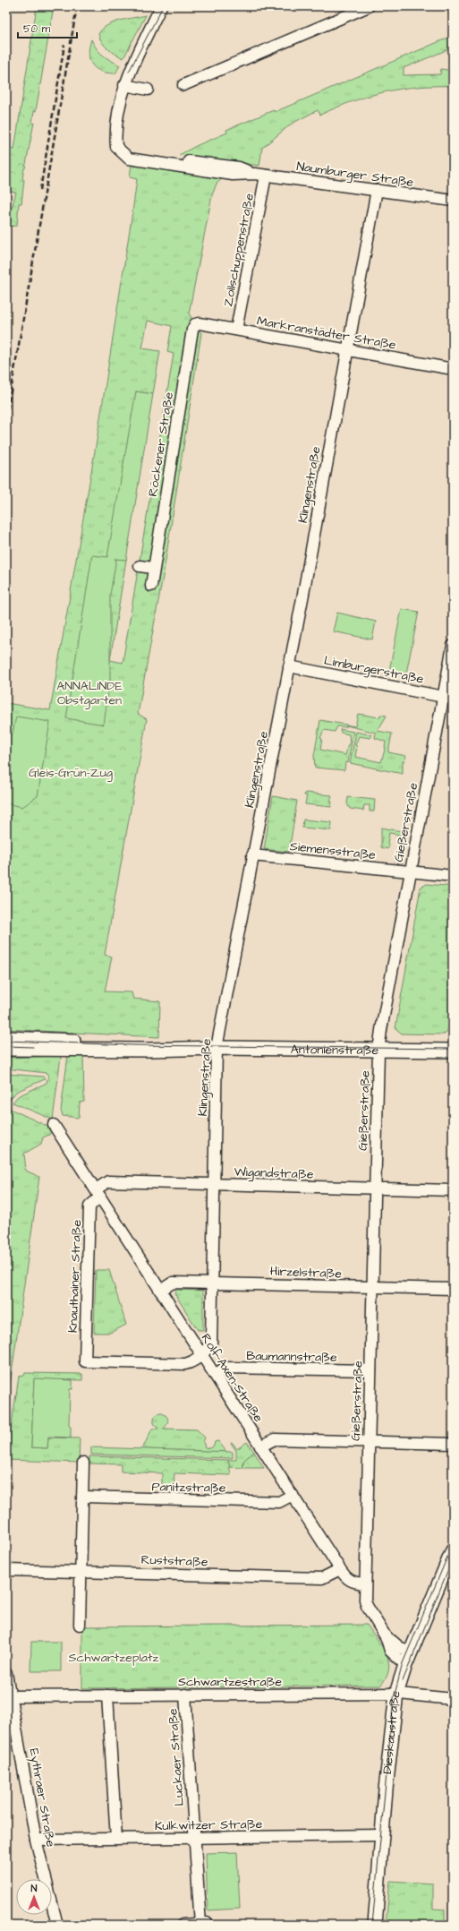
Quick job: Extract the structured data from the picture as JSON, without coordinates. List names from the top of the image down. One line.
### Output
{"streets":{"main road":["Antonienstraße","Dieskaustraße"],"street":["Naumburger Straße","Zollschuppenstraße","Markranstädter Straße","Röckener Straße","Klingenstraße","Limburgerstraße","Gießerstraße","Siemensstraße","Wigandstraße","Hirzelstraße","Knauthainer Straße","Baumannstraße","Rolf-Axen-Straße","Panitzstraße","Ruststraße","Schwartzestraße","Luckaer Straße","Eythraer Straße","Kulkwitzer Straße"]},"crossings":[["Naumburger Straße","Zollschuppenstraße"],["Naumburger Straße","Klingenstraße"],["Zollschuppenstraße","Markranstädter Straße"],["Markranstädter Straße","Röckener Straße"],["Markranstädter Straße","Klingenstraße"],["Klingenstraße","Limburgerstraße"],["Klingenstraße","Siemensstraße"],["Klingenstraße","Antonienstraße"],["Klingenstraße","Wigandstraße"],["Klingenstraße","Hirzelstraße"],["Klingenstraße","Knauthainer Straße"],["Klingenstraße","Rolf-Axen-Straße"],["Limburgerstraße","Gießerstraße"],["Gießerstraße","Siemensstraße"],["Gießerstraße","Antonienstraße"],["Gießerstraße","Wigandstraße"],["Gießerstraße","Hirzelstraße"],["Gießerstraße","Baumannstraße"],["Gießerstraße","Rolf-Axen-Straße"],["Wigandstraße","Knauthainer Straße"],["Wigandstraße","Rolf-Axen-Straße"],["Hirzelstraße","Rolf-Axen-Straße"],["Knauthainer Straße","Rolf-Axen-Straße"],["Baumannstraße","Rolf-Axen-Straße"],["Rolf-Axen-Straße","Panitzstraße"],["Rolf-Axen-Straße","Ruststraße"],["Schwartzestraße","Dieskaustraße"],["Schwartzestraße","Luckaer Straße"],["Schwartzestraße","Eythraer Straße"],["Dieskaustraße","Kulkwitzer Straße"],["Luckaer Straße","Kulkwitzer Straße"],["Eythraer Straße","Kulkwitzer Straße"]],"parks":["ANNALINDE Obstgarten","Gleis-Grün-Zug","Schwartzeplatz"],"scale_bar":"50 m","north":"top"}
